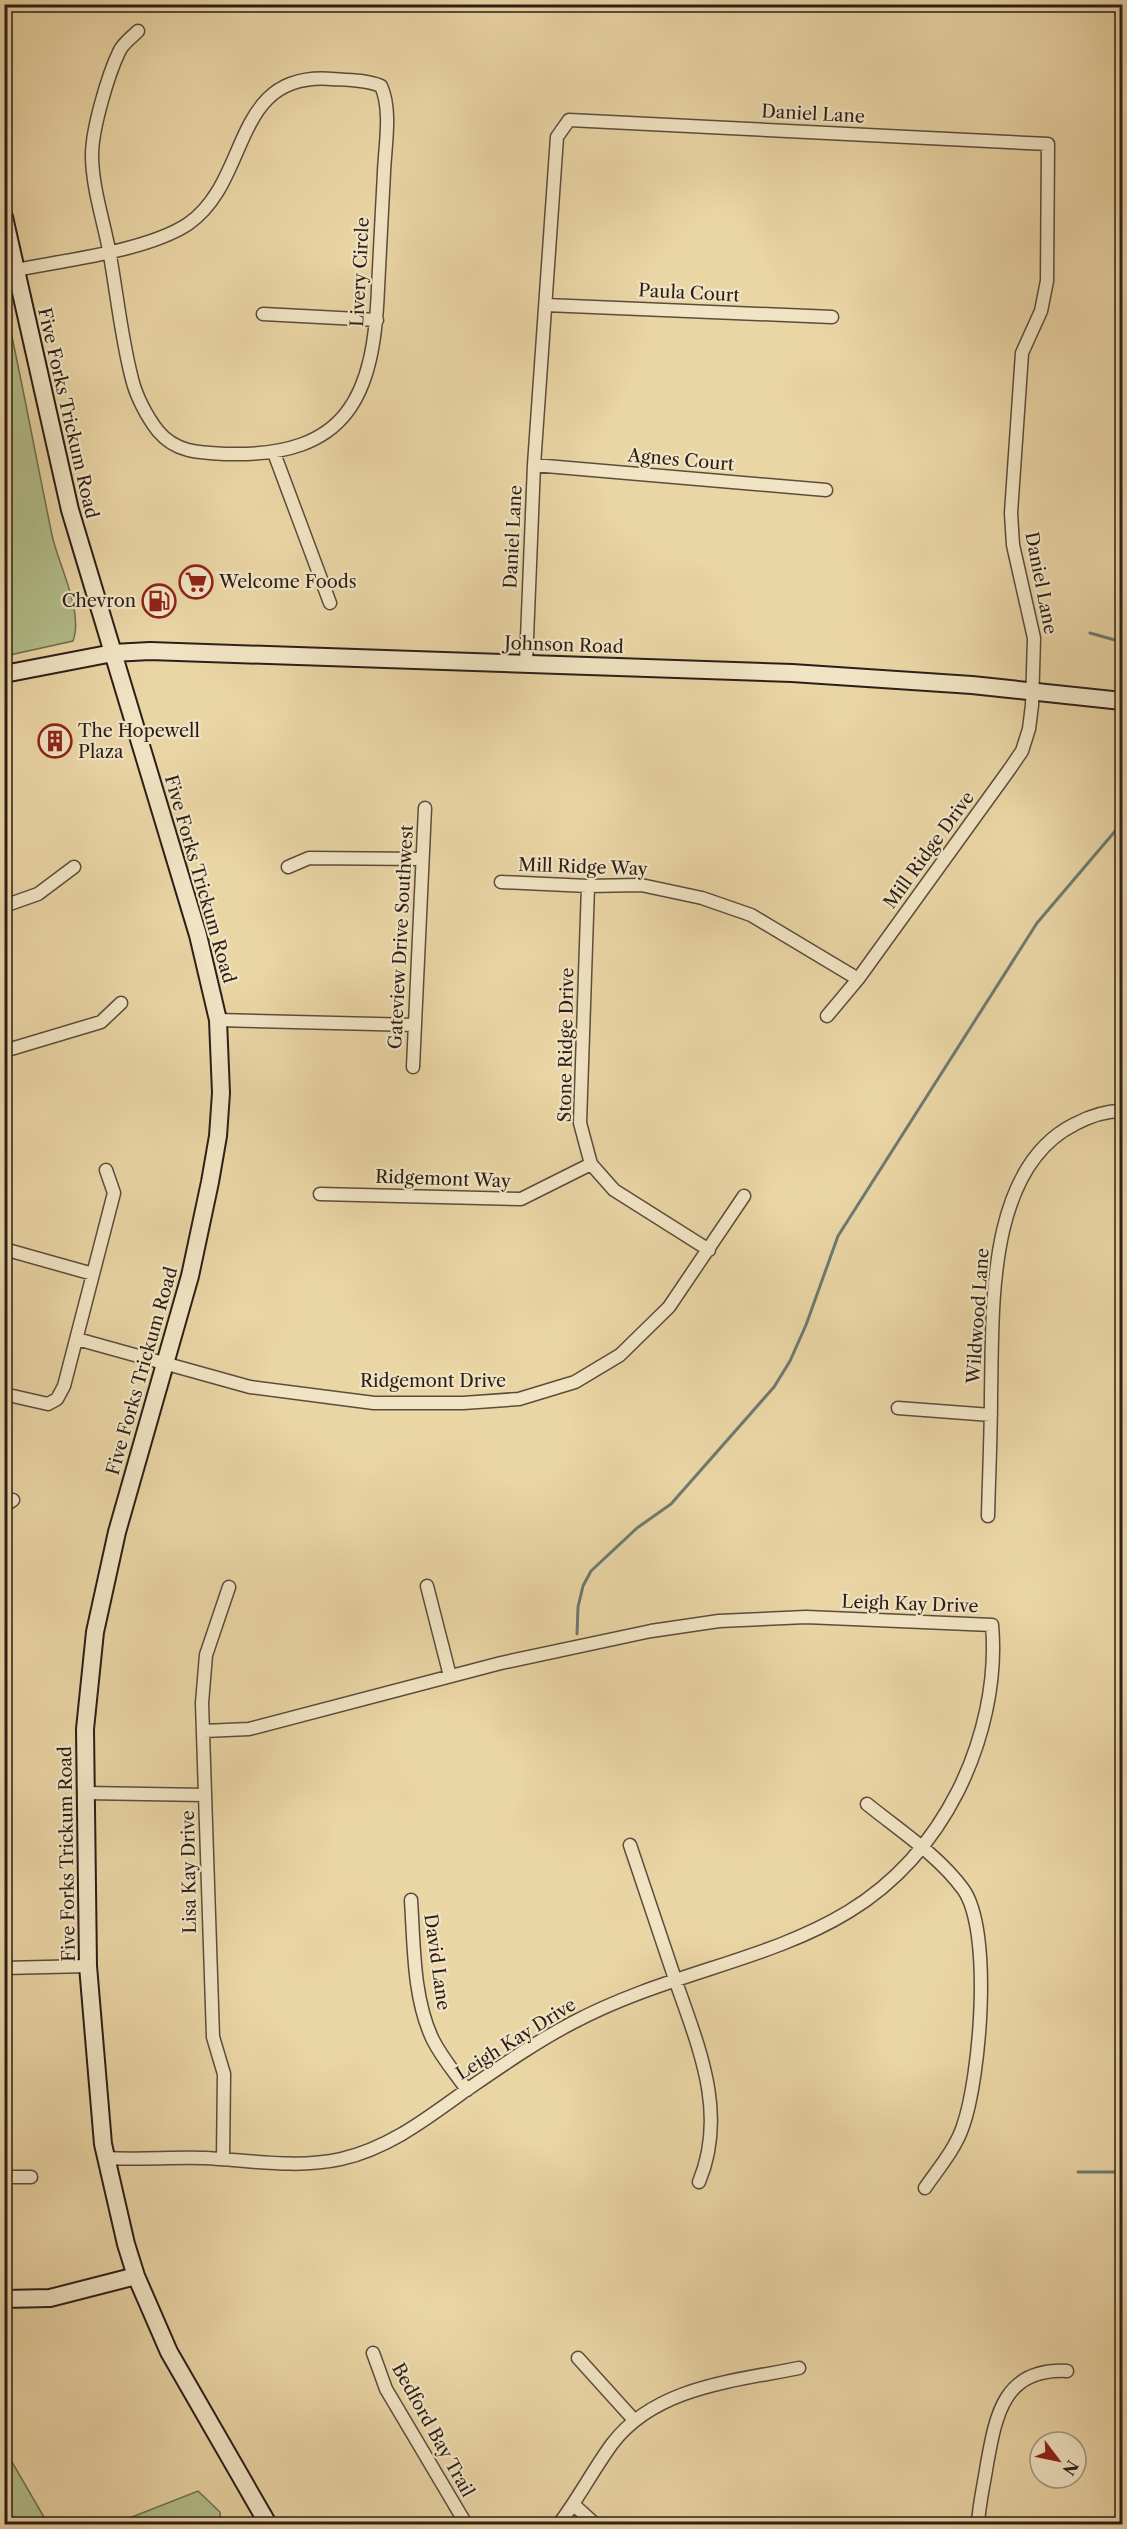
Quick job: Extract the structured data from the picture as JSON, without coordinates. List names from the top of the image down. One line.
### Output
{"streets":{"main road":["Five Forks Trickum Road","Johnson Road"],"street":["Daniel Lane","Livery Circle","Paula Court","Agnes Court","Mill Ridge Drive","Mill Ridge Way","Gateview Drive Southwest","Stone Ridge Drive","Ridgemont Way","Wildwood Lane","Ridgemont Drive","Leigh Kay Drive","Lisa Kay Drive","David Lane","Bedford Bay Trail"]},"crossings":[["Daniel Lane","Paula Court"],["Daniel Lane","Agnes Court"],["Daniel Lane","Johnson Road"],["Daniel Lane","Mill Ridge Drive"],["Livery Circle","Five Forks Trickum Road"],["Five Forks Trickum Road","Johnson Road"],["Five Forks Trickum Road","Ridgemont Drive"],["Five Forks Trickum Road","Leigh Kay Drive"],["Johnson Road","Mill Ridge Drive"],["Mill Ridge Drive","Mill Ridge Way"],["Mill Ridge Way","Stone Ridge Drive"],["Stone Ridge Drive","Ridgemont Way"],["Stone Ridge Drive","Ridgemont Drive"],["Leigh Kay Drive","Lisa Kay Drive"],["Leigh Kay Drive","David Lane"]],"places":{"supermarket":["Welcome Foods"],"fuel station":["Chevron"],"building":["The Hopewell Plaza"]},"north":"bottom right"}
